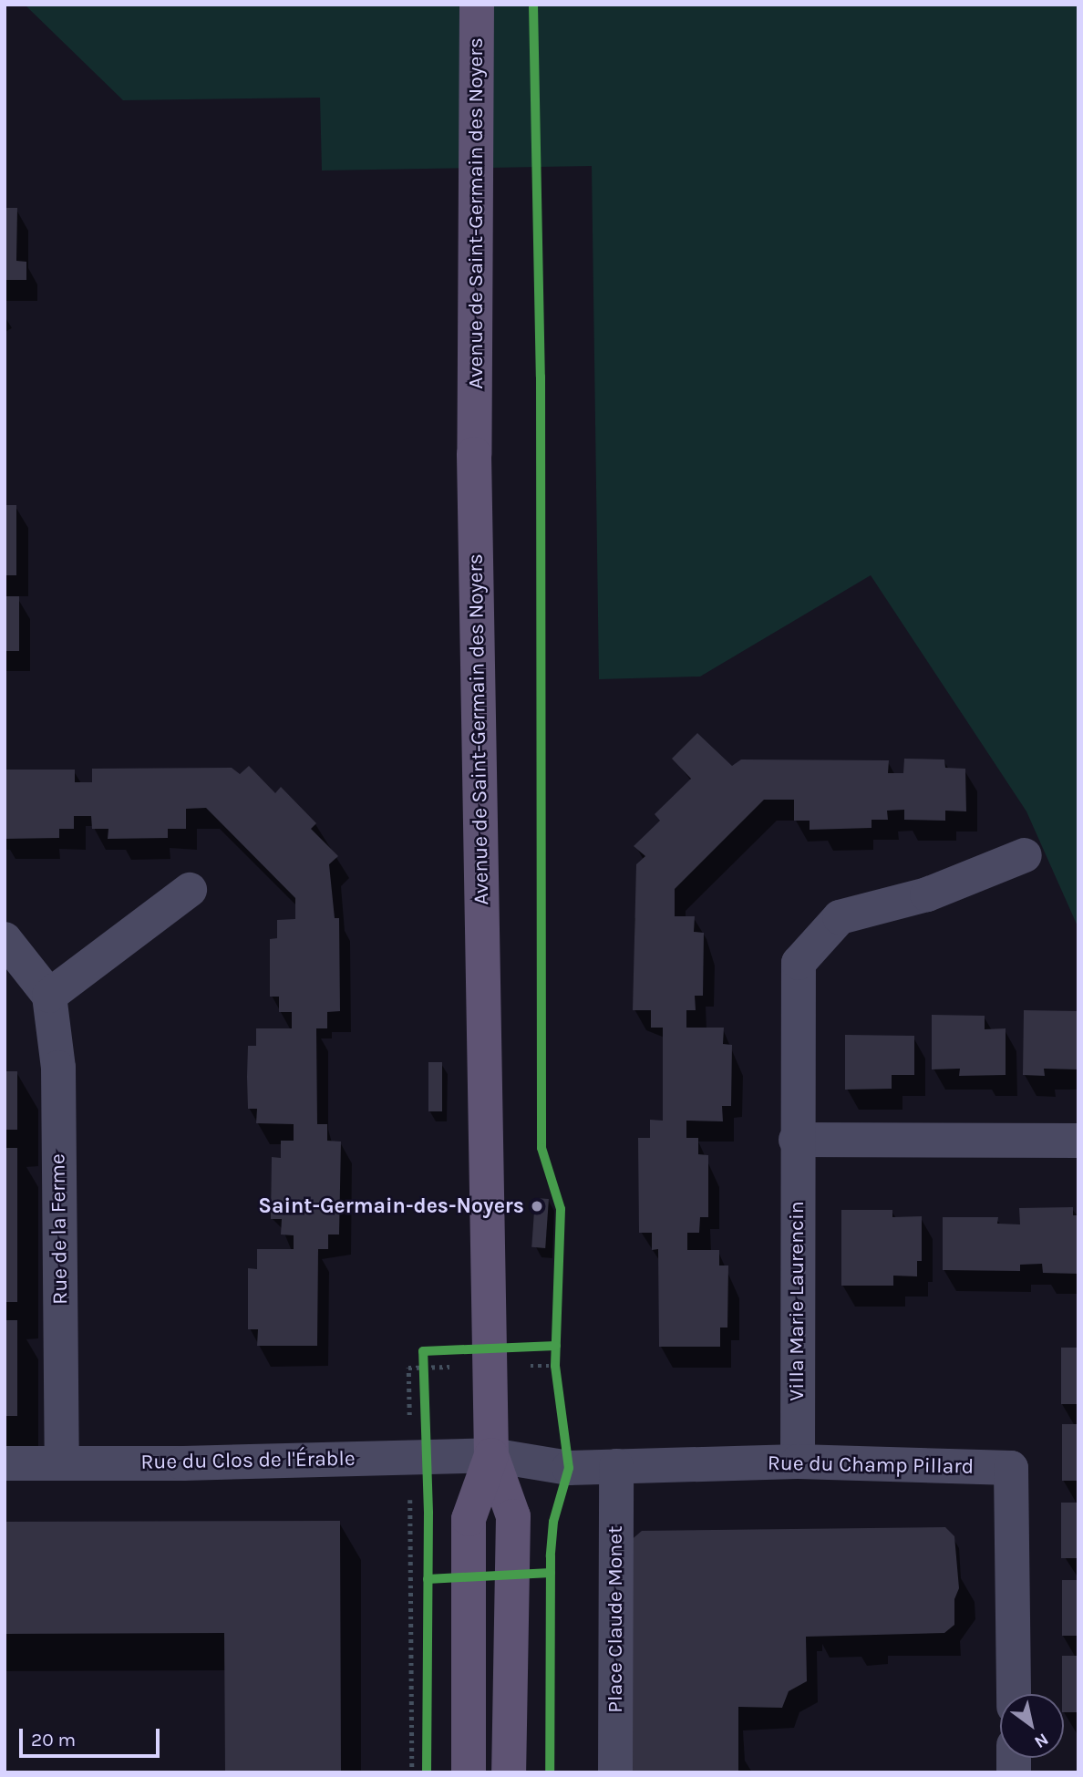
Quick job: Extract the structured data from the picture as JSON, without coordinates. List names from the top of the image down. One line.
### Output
{"streets":{"main road":["Avenue de Saint-Germain des Noyers"],"street":["Rue de la Ferme","Villa Marie Laurencin","Rue du Clos de l'Érable","Rue du Champ Pillard","Place Claude Monet"]},"crossings":[["Avenue de Saint-Germain des Noyers","Rue du Clos de l'Érable"],["Avenue de Saint-Germain des Noyers","Rue du Champ Pillard"],["Rue de la Ferme","Rue du Clos de l'Érable"],["Villa Marie Laurencin","Rue du Champ Pillard"],["Rue du Clos de l'Érable","Rue du Champ Pillard"],["Rue du Champ Pillard","Place Claude Monet"]],"places":["Saint-Germain-des-Noyers"],"scale_bar":"20 m","north":"bottom right"}
